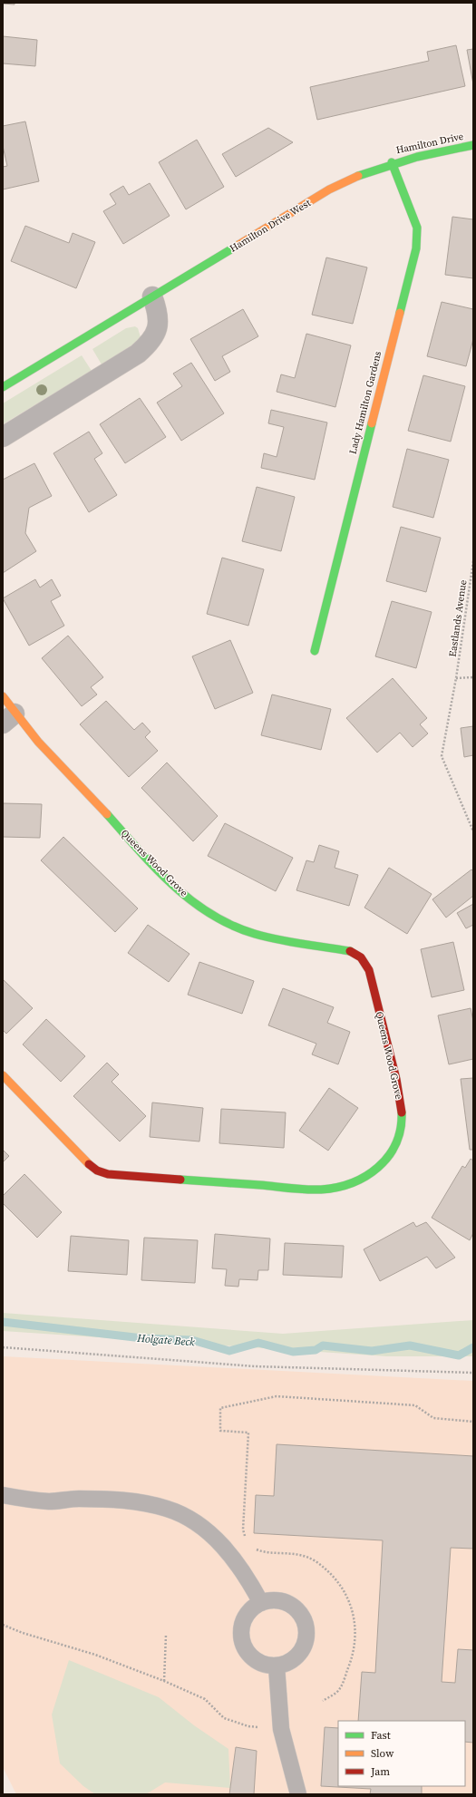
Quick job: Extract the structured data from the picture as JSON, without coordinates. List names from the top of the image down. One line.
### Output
{"streets":{"street":["Hamilton Drive","Hamilton Drive West","Lady Hamilton Gardens","Queens Wood Grove"],"path":["Eastlands Avenue"]},"crossings":[["Hamilton Drive","Hamilton Drive West"],["Hamilton Drive","Lady Hamilton Gardens"],["Hamilton Drive West","Lady Hamilton Gardens"]],"water":["Holgate Beck"],"legend":["Fast","Slow","Jam"]}
